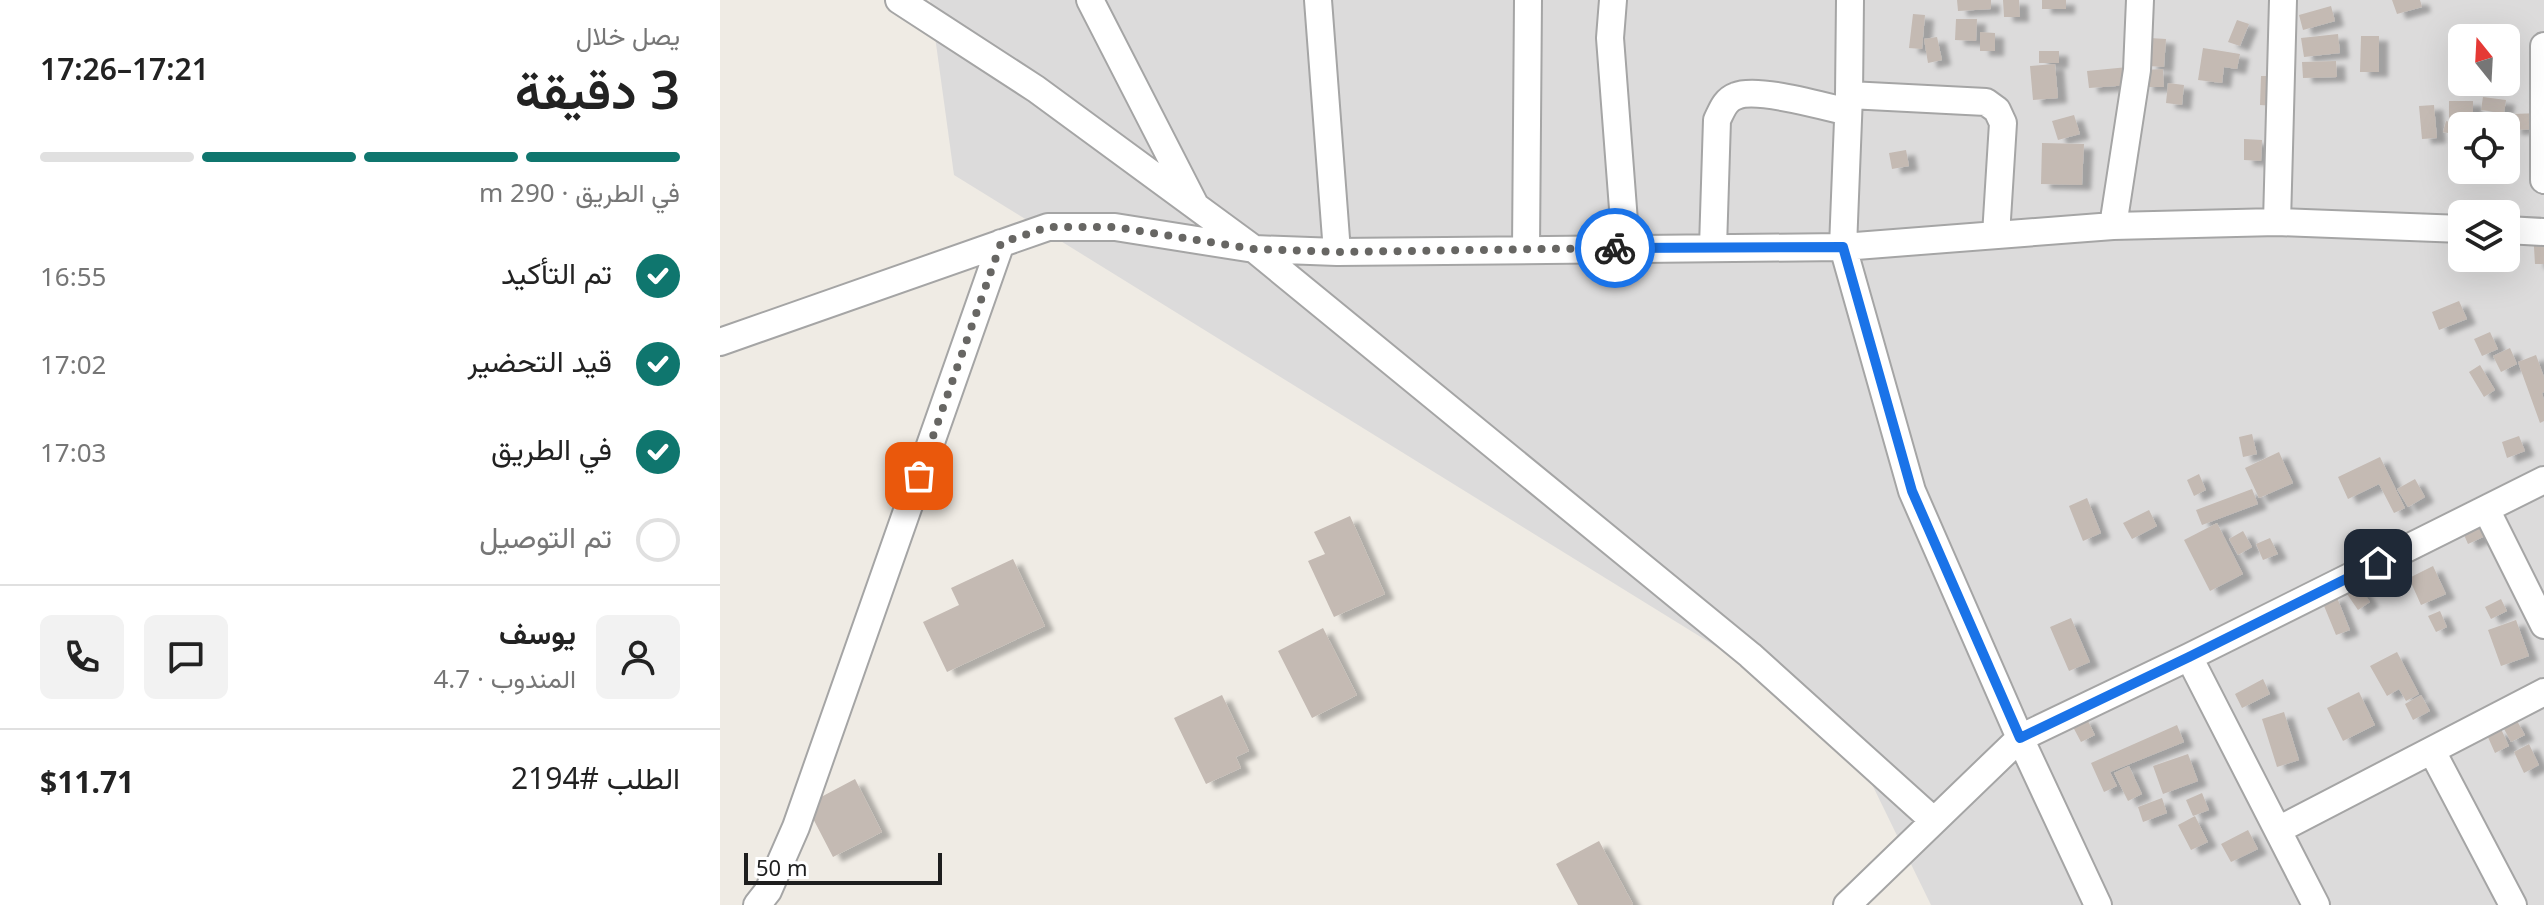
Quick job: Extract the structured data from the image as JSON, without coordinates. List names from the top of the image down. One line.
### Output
{"scale_bar":"50 m","north":"top","page":{"heading":["3 دقيقة","يصل خلال","17:21–17:26"],"panel":["يوسف","المندوب · 4.7","الطلب #2194","$11.71"],"bar":"في الطريق · 290 m","list":[["تم التأكيد","16:55"],["قيد التحضير","17:02"],["في الطريق","17:03"],"تم التوصيل"],"scale":"50 m"}}
